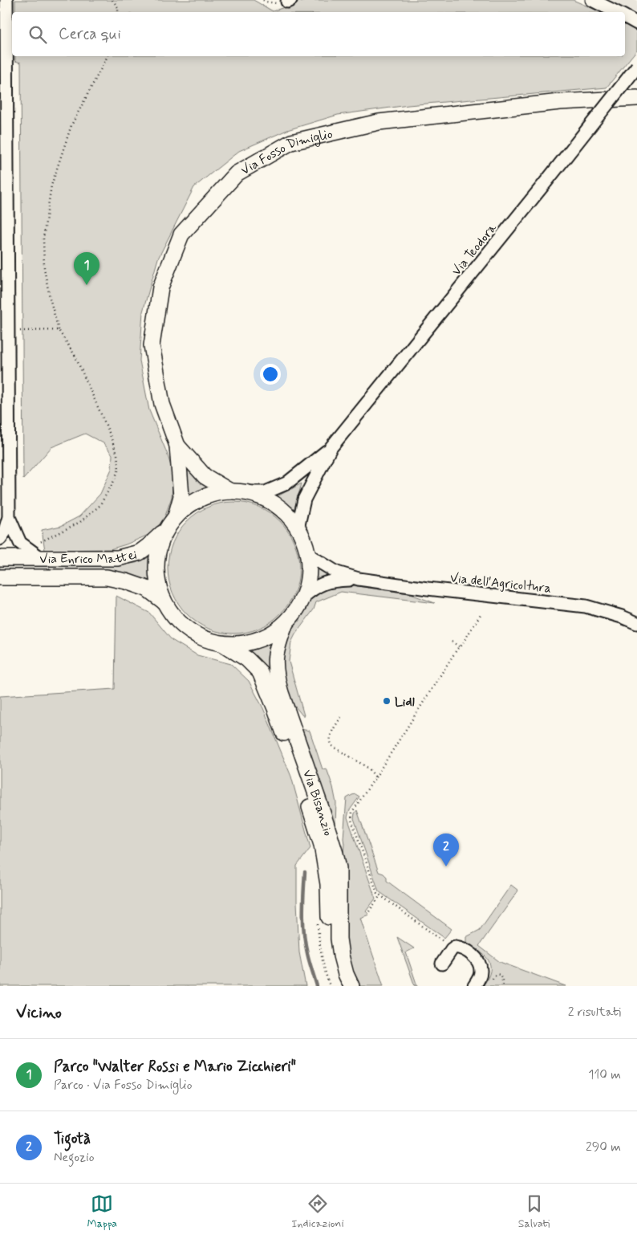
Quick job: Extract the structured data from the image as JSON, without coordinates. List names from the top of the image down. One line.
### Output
{"streets":{"main road":["Via Fosso Dimiglio","Via Enrico Mattei","Via Bisanzio"],"street":["Via Teodora","Via dell'Agricoltura"]},"crossings":[["Via Fosso Dimiglio","Via Enrico Mattei"],["Via Teodora","Via Enrico Mattei"],["Via Enrico Mattei","Via dell'Agricoltura"],["Via Enrico Mattei","Via Bisanzio"]],"places":["Lidl"],"page":{"search":"Cerca qui","pins":["1","2"],"heading":["Vicino","2 risultati"],"list":[{"mark":"1","name":"Parco \"Walter Rossi e Mario Zicchieri\"","note":"Parco · Via Fosso Dimiglio","value":"110 m"},{"mark":"2","name":"Tigotà","note":"Negozio","value":"290 m"}],"nav":["Mappa","Indicazioni","Salvati"]}}
